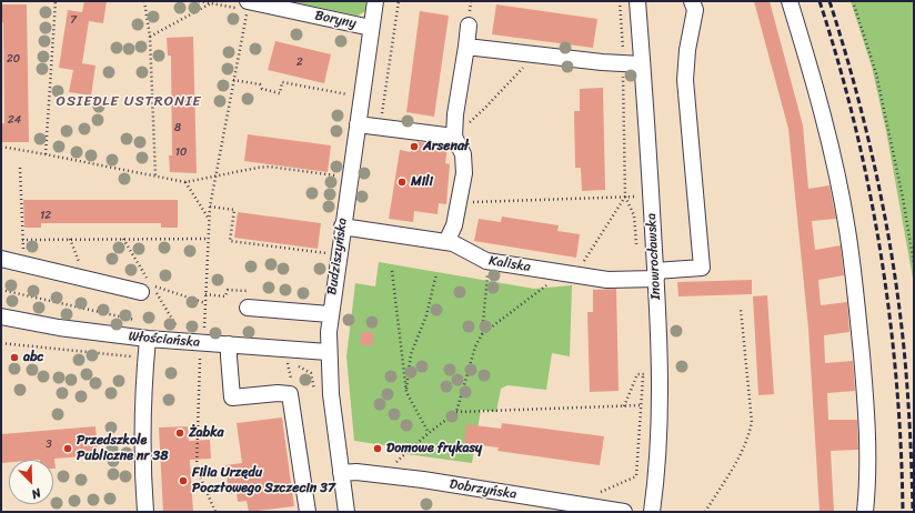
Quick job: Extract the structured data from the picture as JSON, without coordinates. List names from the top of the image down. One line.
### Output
{"streets":{"street":["Boryny","Budziszyńska","Inowrocławska","Kaliska","Włościańska","Dobrzyńska"]},"crossings":[["Boryny","Budziszyńska"],["Budziszyńska","Kaliska"],["Budziszyńska","Włościańska"],["Budziszyńska","Dobrzyńska"],["Inowrocławska","Kaliska"]],"districts":["OSIEDLE USTRONIE"],"places":["Arsenał","Mili","abc","Żabka","Przedszkole Publiczne nr 38","Domowe frykasy","Filia Urzędu Pocztowego Szczecin 37"],"house_numbers":["7","20","2","24","8","10","12","3"],"north":"bottom right"}
